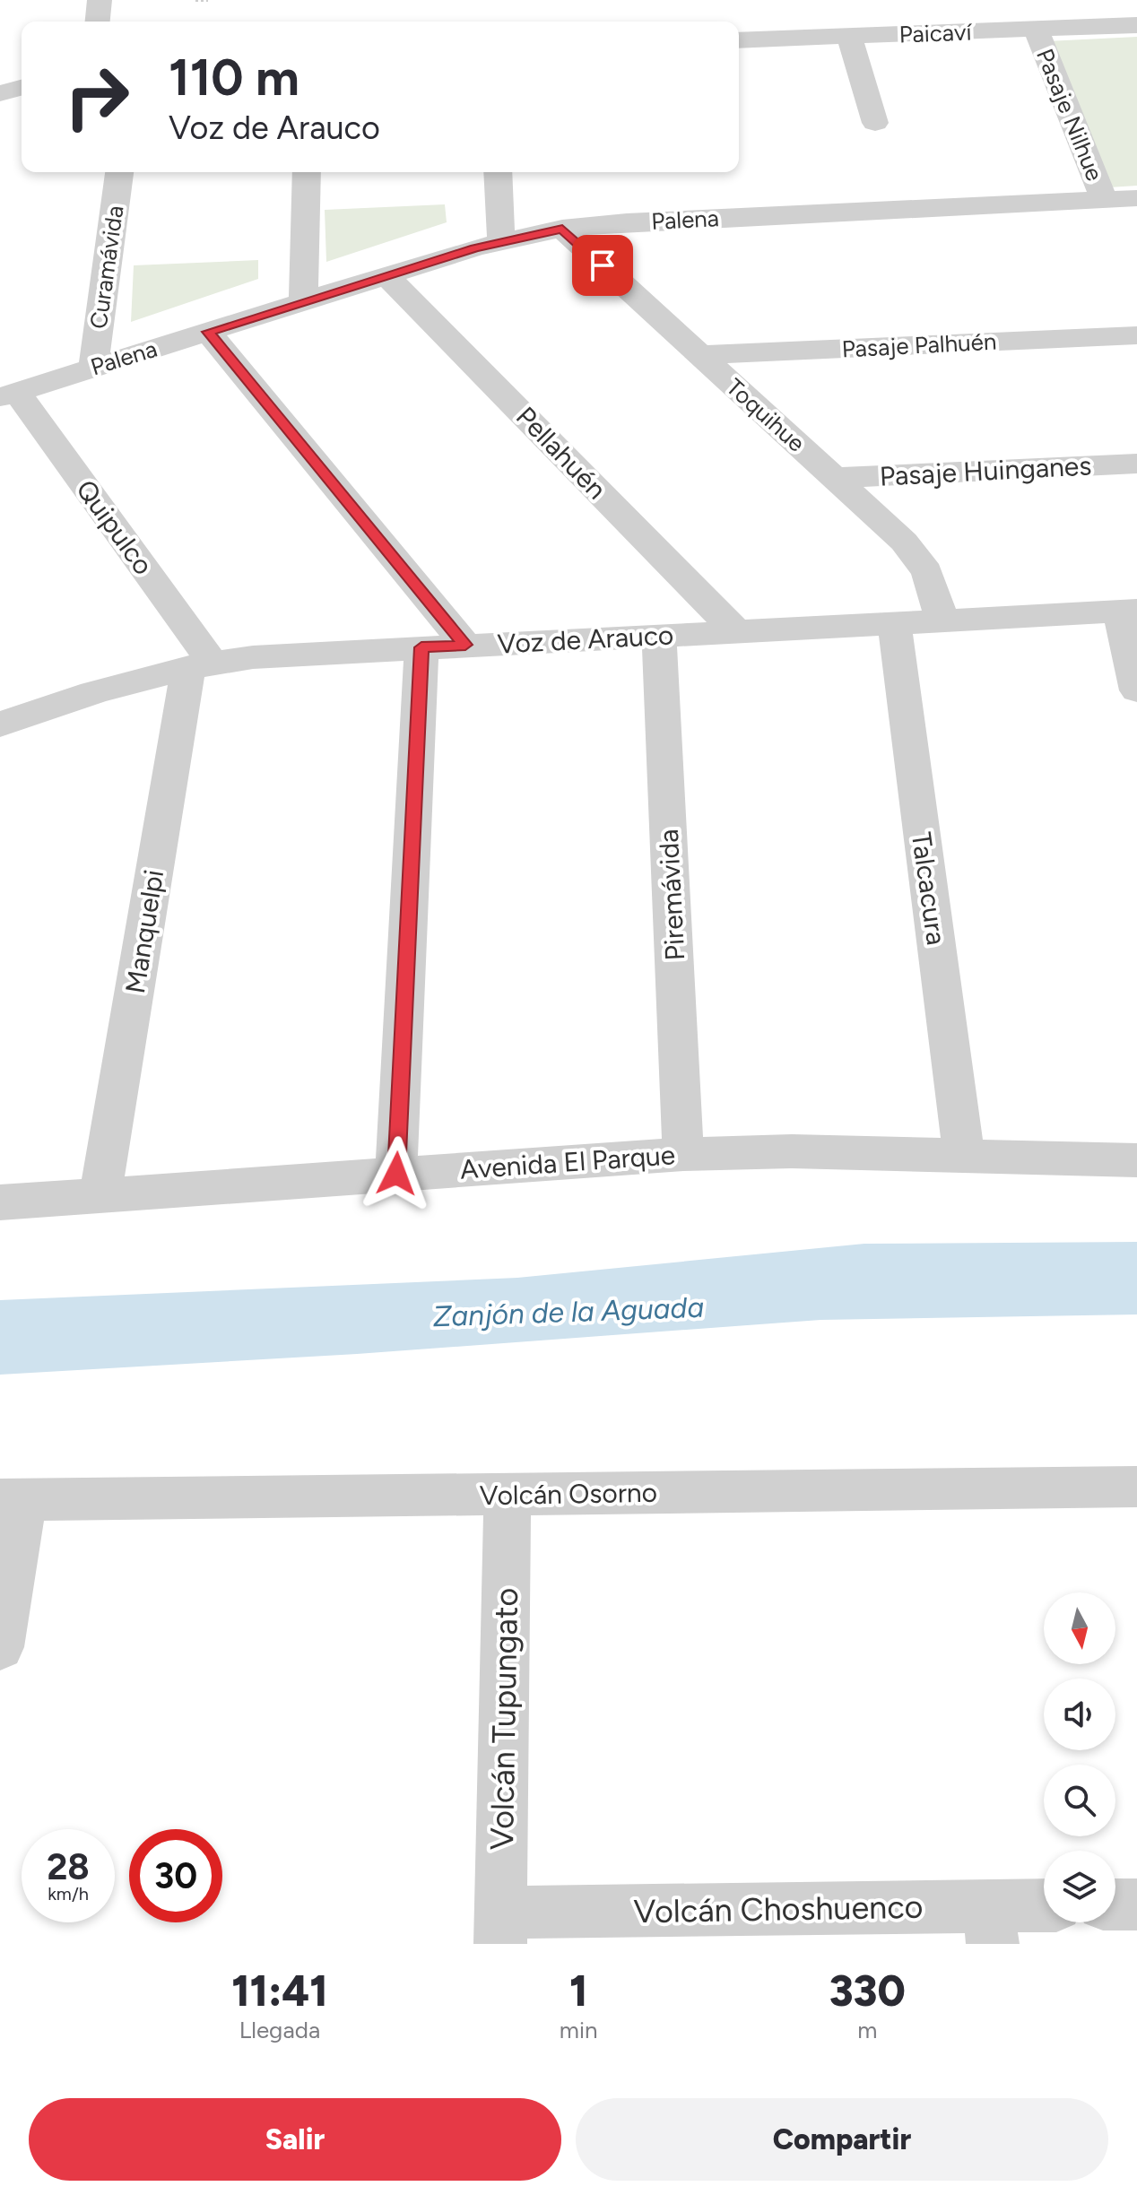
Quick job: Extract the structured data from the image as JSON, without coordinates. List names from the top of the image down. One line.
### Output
{"streets":{"street":["Paicaví","Pasaje Nilhue","Palena","Curamávida","Pasaje Palhuén","Toquihue","Pellahuén","Pasaje Huinganes","Quipulco","Voz de Arauco","Talcacura","Piremávida","Manquelpi","Avenida El Parque","Volcán Osorno","Volcán Tupungato","Volcán Choshuenco"]},"crossings":[["Paicaví","Pasaje Nilhue"],["Pasaje Nilhue","Palena"],["Palena","Curamávida"],["Palena","Toquihue"],["Palena","Pellahuén"],["Palena","Quipulco"],["Pasaje Palhuén","Toquihue"],["Toquihue","Pasaje Huinganes"],["Toquihue","Voz de Arauco"],["Pellahuén","Voz de Arauco"],["Quipulco","Voz de Arauco"],["Quipulco","Manquelpi"],["Voz de Arauco","Talcacura"],["Voz de Arauco","Piremávida"],["Voz de Arauco","Manquelpi"],["Talcacura","Avenida El Parque"],["Piremávida","Avenida El Parque"],["Manquelpi","Avenida El Parque"],["Volcán Osorno","Volcán Tupungato"],["Volcán Tupungato","Volcán Choshuenco"]],"water":["Zanjón de la Aguada"],"north":"bottom","page":{"turn":["110 m","Voz de Arauco"],"speed":"28 km/h","limit":"30","eta":["11:41","Llegada","1","min","330","m"],"buttons":["Salir","Compartir"]}}
